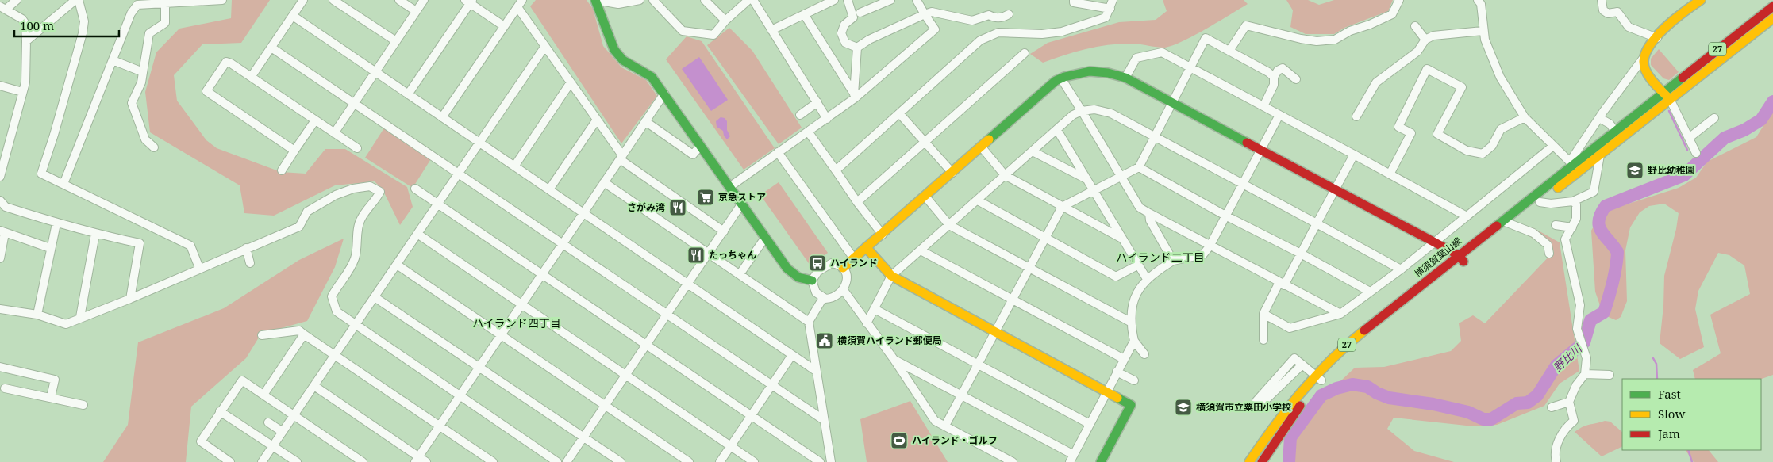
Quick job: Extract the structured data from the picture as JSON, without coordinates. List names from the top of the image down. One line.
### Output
{"streets":{"street":["27","横須賀葉山線"]},"districts":["ハイランド二丁目","ハイランド四丁目"],"water":["野比川"],"places":{"school or university":["野比幼稚園","横須賀市立粟田小学校"],"supermarket":["京急ストア"],"restaurant":["さがみ湾","たっちゃん"],"bus stop":["ハイランド"],"public building":["横須賀ハイランド郵便局"],"sports":["ハイランド・ゴルフ"]},"legend":["Fast","Slow","Jam"],"scale_bar":"100 m"}
